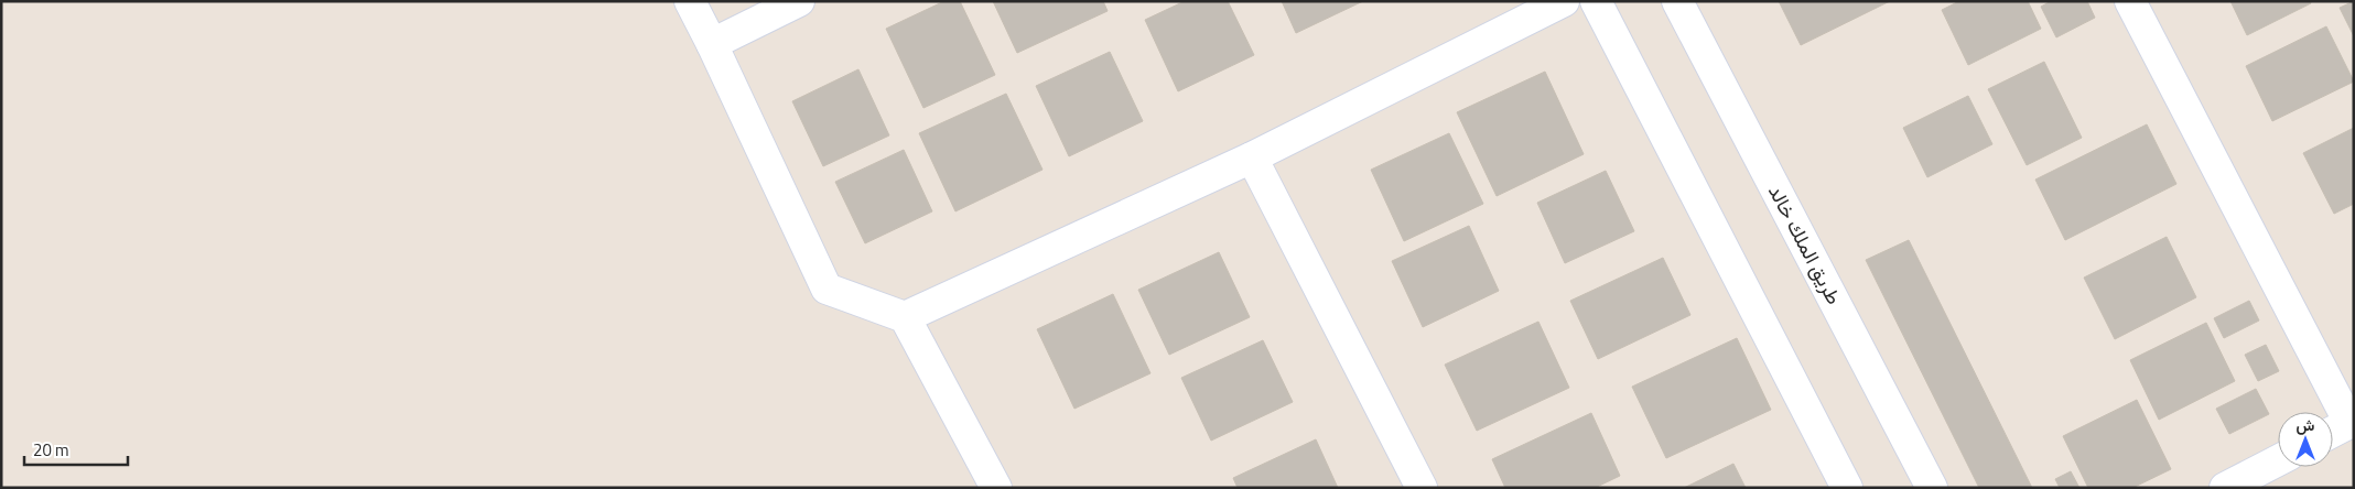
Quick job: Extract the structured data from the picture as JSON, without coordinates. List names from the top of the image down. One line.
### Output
{"streets":{"street":["طريق الملك خالد"]},"scale_bar":"20 m","north":"top"}
